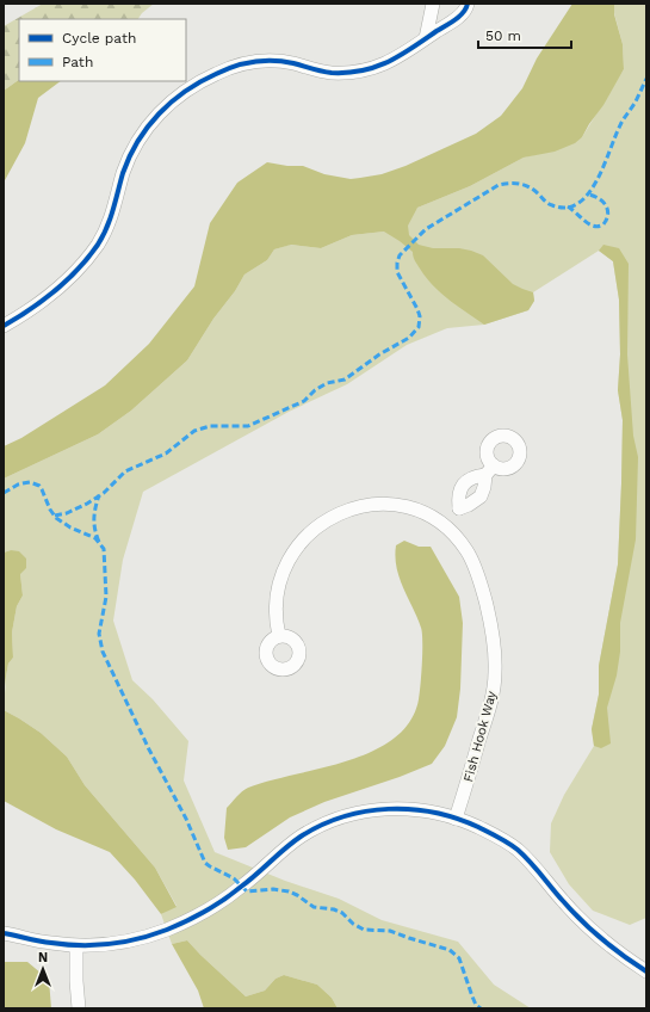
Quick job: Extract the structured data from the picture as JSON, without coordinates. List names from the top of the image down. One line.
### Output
{"streets":{"street":["Fish Hook Way"]},"legend":["Cycle path","Path"],"scale_bar":"50 m","north":"top"}
